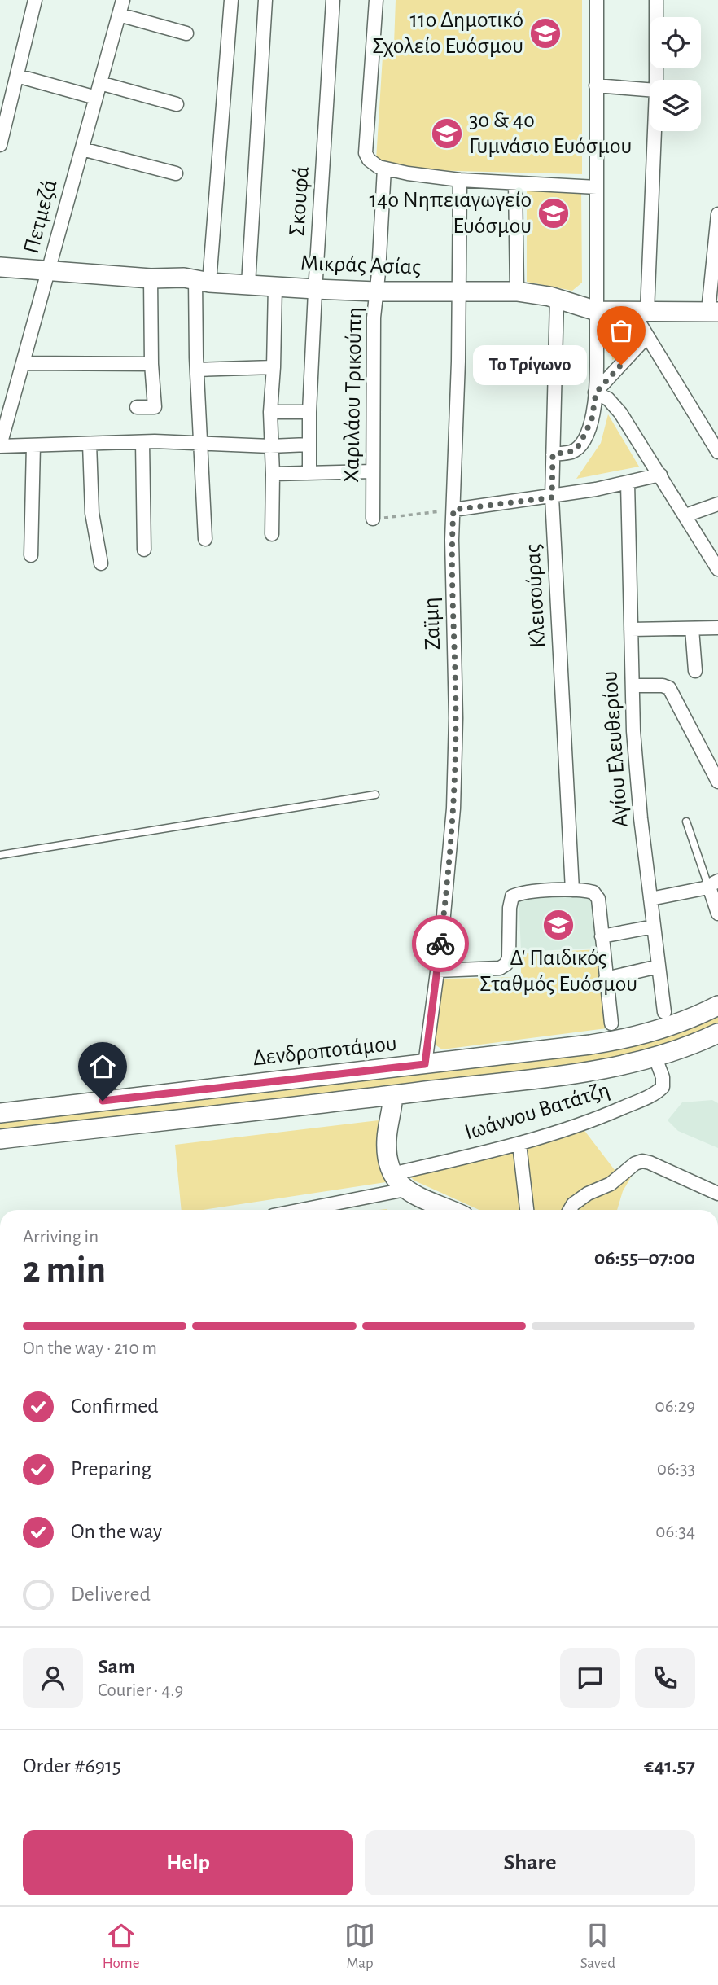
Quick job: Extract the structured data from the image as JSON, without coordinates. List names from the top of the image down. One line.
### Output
{"streets":{"main road":["Μικράς Ασίας","Δενδροποτάμου"],"street":["Σκουφά","Πετμεζά","Χαριλάου Τρικούπη","Κλεισούρας","Ζαϊμη","Αγίου Ελευθερίου","Ιωάννου Βατάτζη"]},"crossings":[["Σκουφά","Μικράς Ασίας"],["Πετμεζά","Μικράς Ασίας"],["Μικράς Ασίας","Χαριλάου Τρικούπη"],["Μικράς Ασίας","Κλεισούρας"],["Μικράς Ασίας","Ζαϊμη"],["Ζαϊμη","Δενδροποτάμου"]],"places":{"school or university":["11ο Δημοτικό Σχολείο Ευόσμου","3ο & 4ο Γυμνάσιο Ευόσμου","14ο Νηπειαγωγείο Ευόσμου","Δ' Παιδικός Σταθμός Ευόσμου"],"other":["Το Τρίγωνο"]},"page":{"bubble":"Το Τρίγωνο","heading":["2 min","Arriving in","06:55–07:00"],"panel":["Sam","Courier · 4.9","Order #6915","€41.57"],"bar":"On the way · 210 m","list":[["Confirmed","06:29"],["Preparing","06:33"],["On the way","06:34"],"Delivered"],"buttons":["Help","Share"],"tabs":["Home","Map","Saved"]}}
